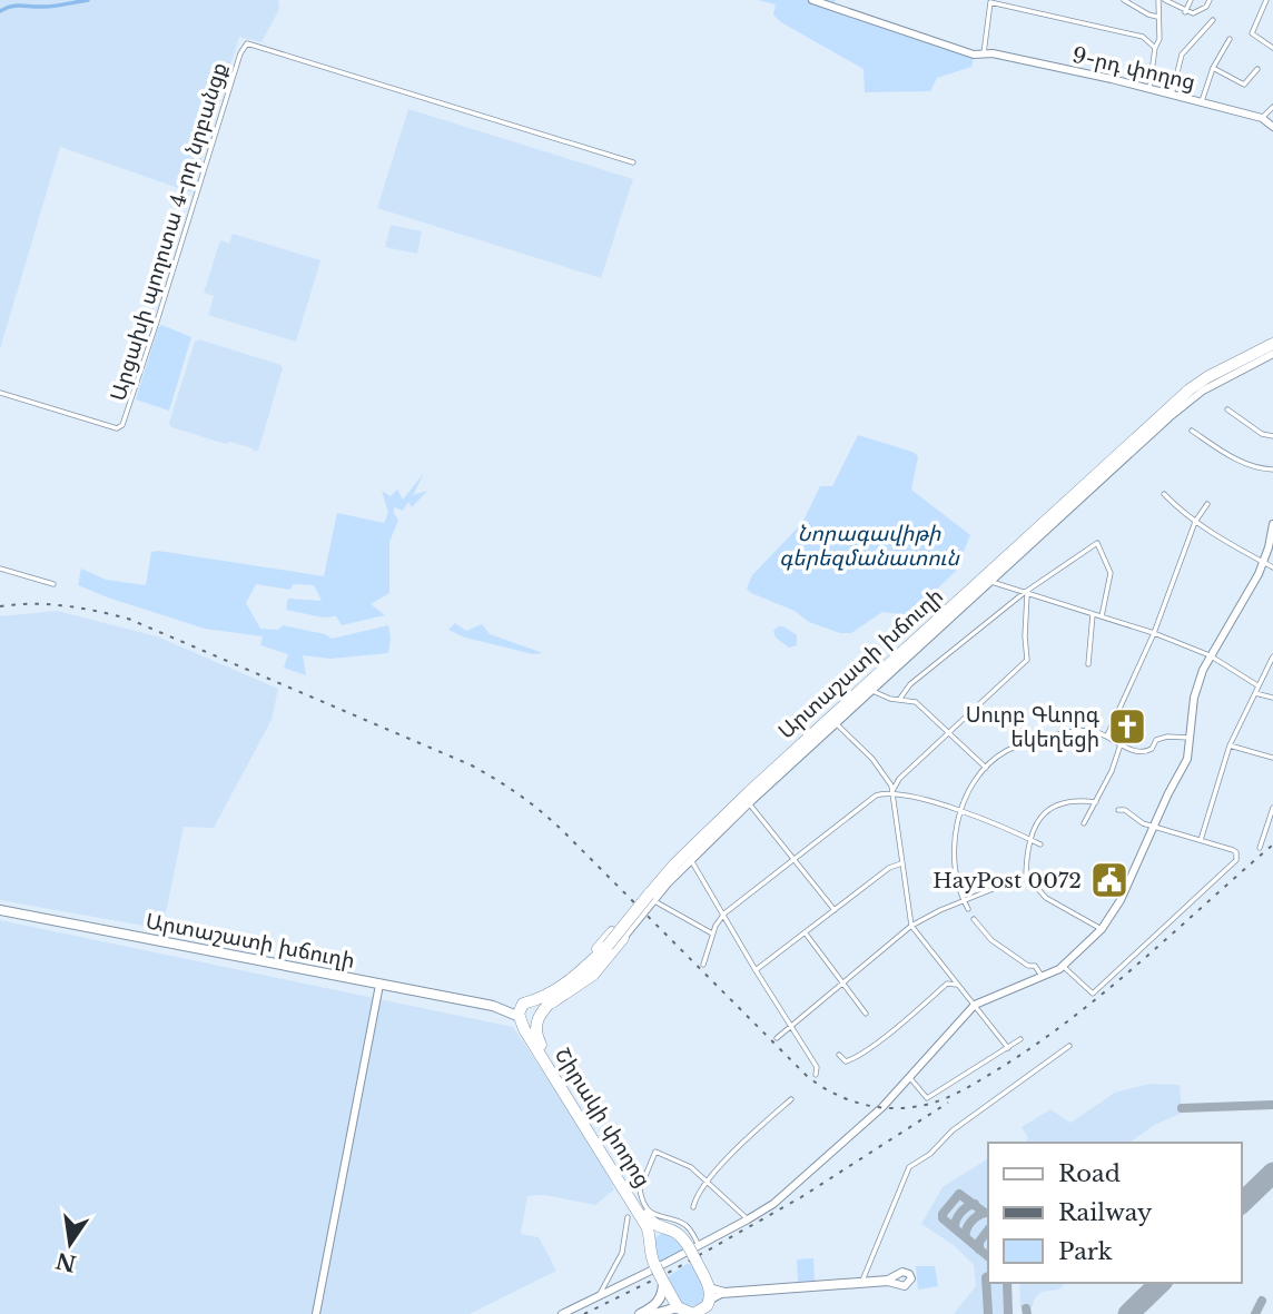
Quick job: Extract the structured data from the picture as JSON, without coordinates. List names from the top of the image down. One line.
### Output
{"streets":{"highway":["Արտաշատի խճուղի","Շիրակի փողոց"],"street":["9-րդ փողոց","Արցախի պողոտա 4-րդ նրբանցք"]},"crossings":[["Արտաշատի խճուղի","Շիրակի փողոց"]],"parks":["Նորագավիթի գերեզմանատուն"],"places":{"church":["Սուրբ Գևորգ եկեղեցի"],"public building":["HayPost 0072"]},"legend":["Road","Railway","Park"],"north":"bottom"}
